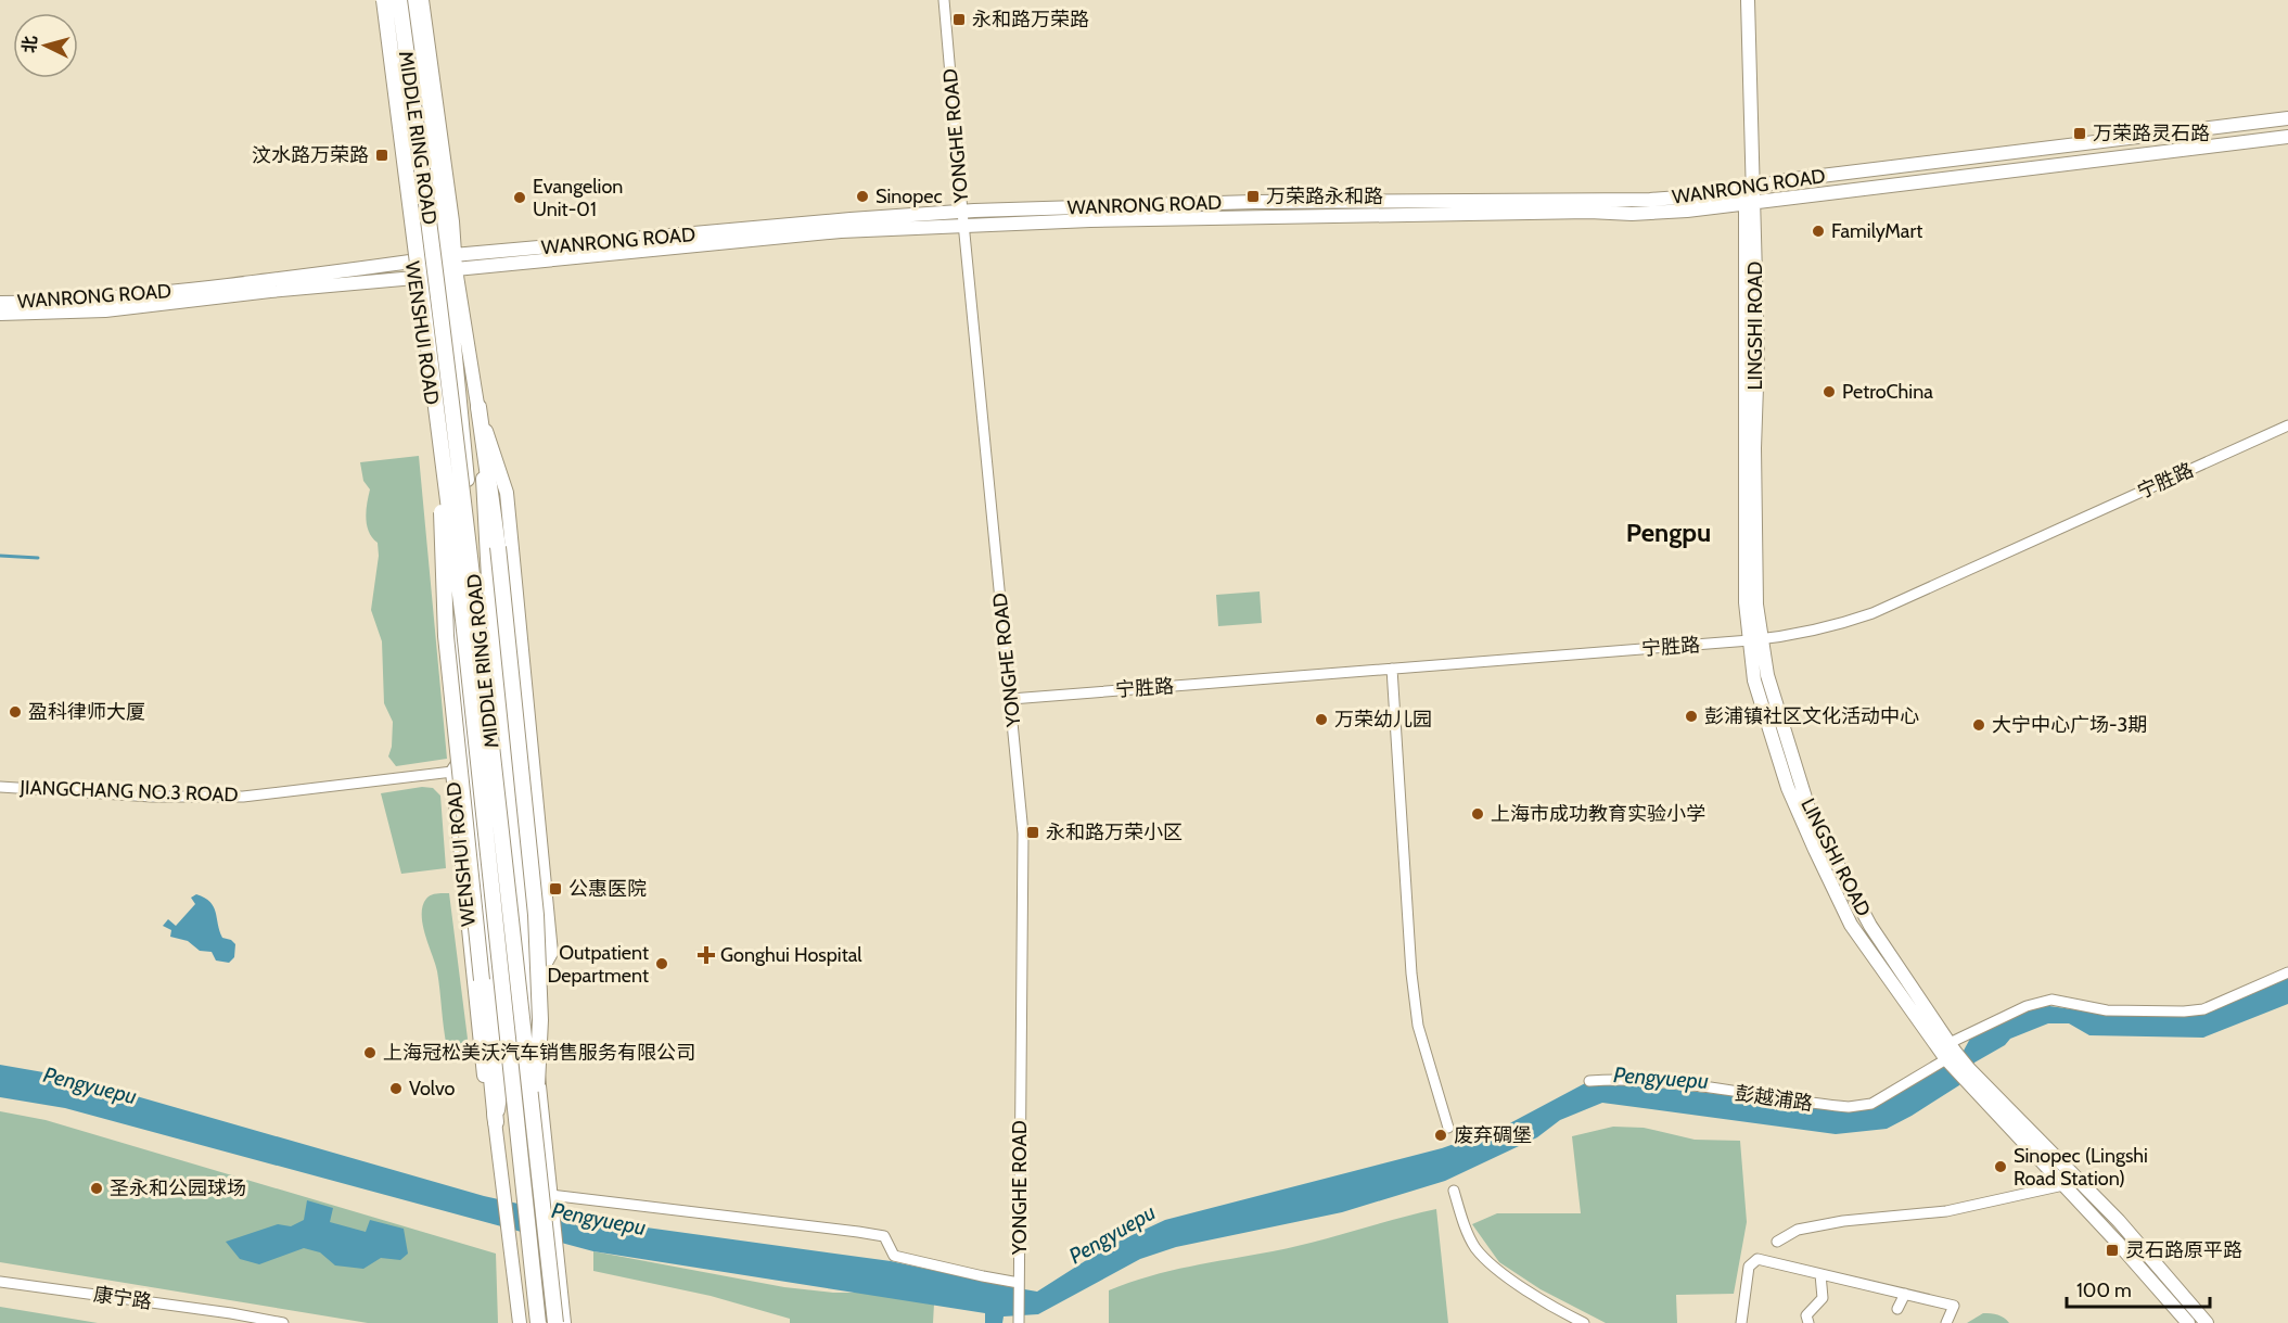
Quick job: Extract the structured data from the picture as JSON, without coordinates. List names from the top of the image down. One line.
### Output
{"streets":{"highway":["MIDDLE RING ROAD"],"main road":["WANRONG ROAD","LINGSHI ROAD","WENSHUI ROAD"],"street":["YONGHE ROAD","宁胜路","JIANGCHANG NO.3 ROAD","彭越浦路","康宁路"]},"crossings":[["YONGHE ROAD","WANRONG ROAD"],["YONGHE ROAD","宁胜路"],["WANRONG ROAD","LINGSHI ROAD"],["WANRONG ROAD","WENSHUI ROAD"],["LINGSHI ROAD","宁胜路"],["LINGSHI ROAD","彭越浦路"],["WENSHUI ROAD","JIANGCHANG NO.3 ROAD"]],"districts":["Pengpu"],"water":["Pengyuepu"],"places":{"transit":["永和路万荣路","万荣路灵石路","汶水路万荣路","万荣路永和路","永和路万荣小区","公惠医院","灵石路原平路"],"other":["Sinopec","Evangelion Unit-01","FamilyMart","PetroChina","盈科律师大厦","彭浦镇社区文化活动中心","万荣幼儿园","大宁中心广场-3期","上海市成功教育实验小学","Outpatient Department","上海冠松美沃汽车销售服务有限公司","Volvo","废弃碉堡","Sinopec (Lingshi Road Station)","圣永和公园球场"],"health":["Gonghui Hospital"]},"scale_bar":"100 m","north":"left"}
